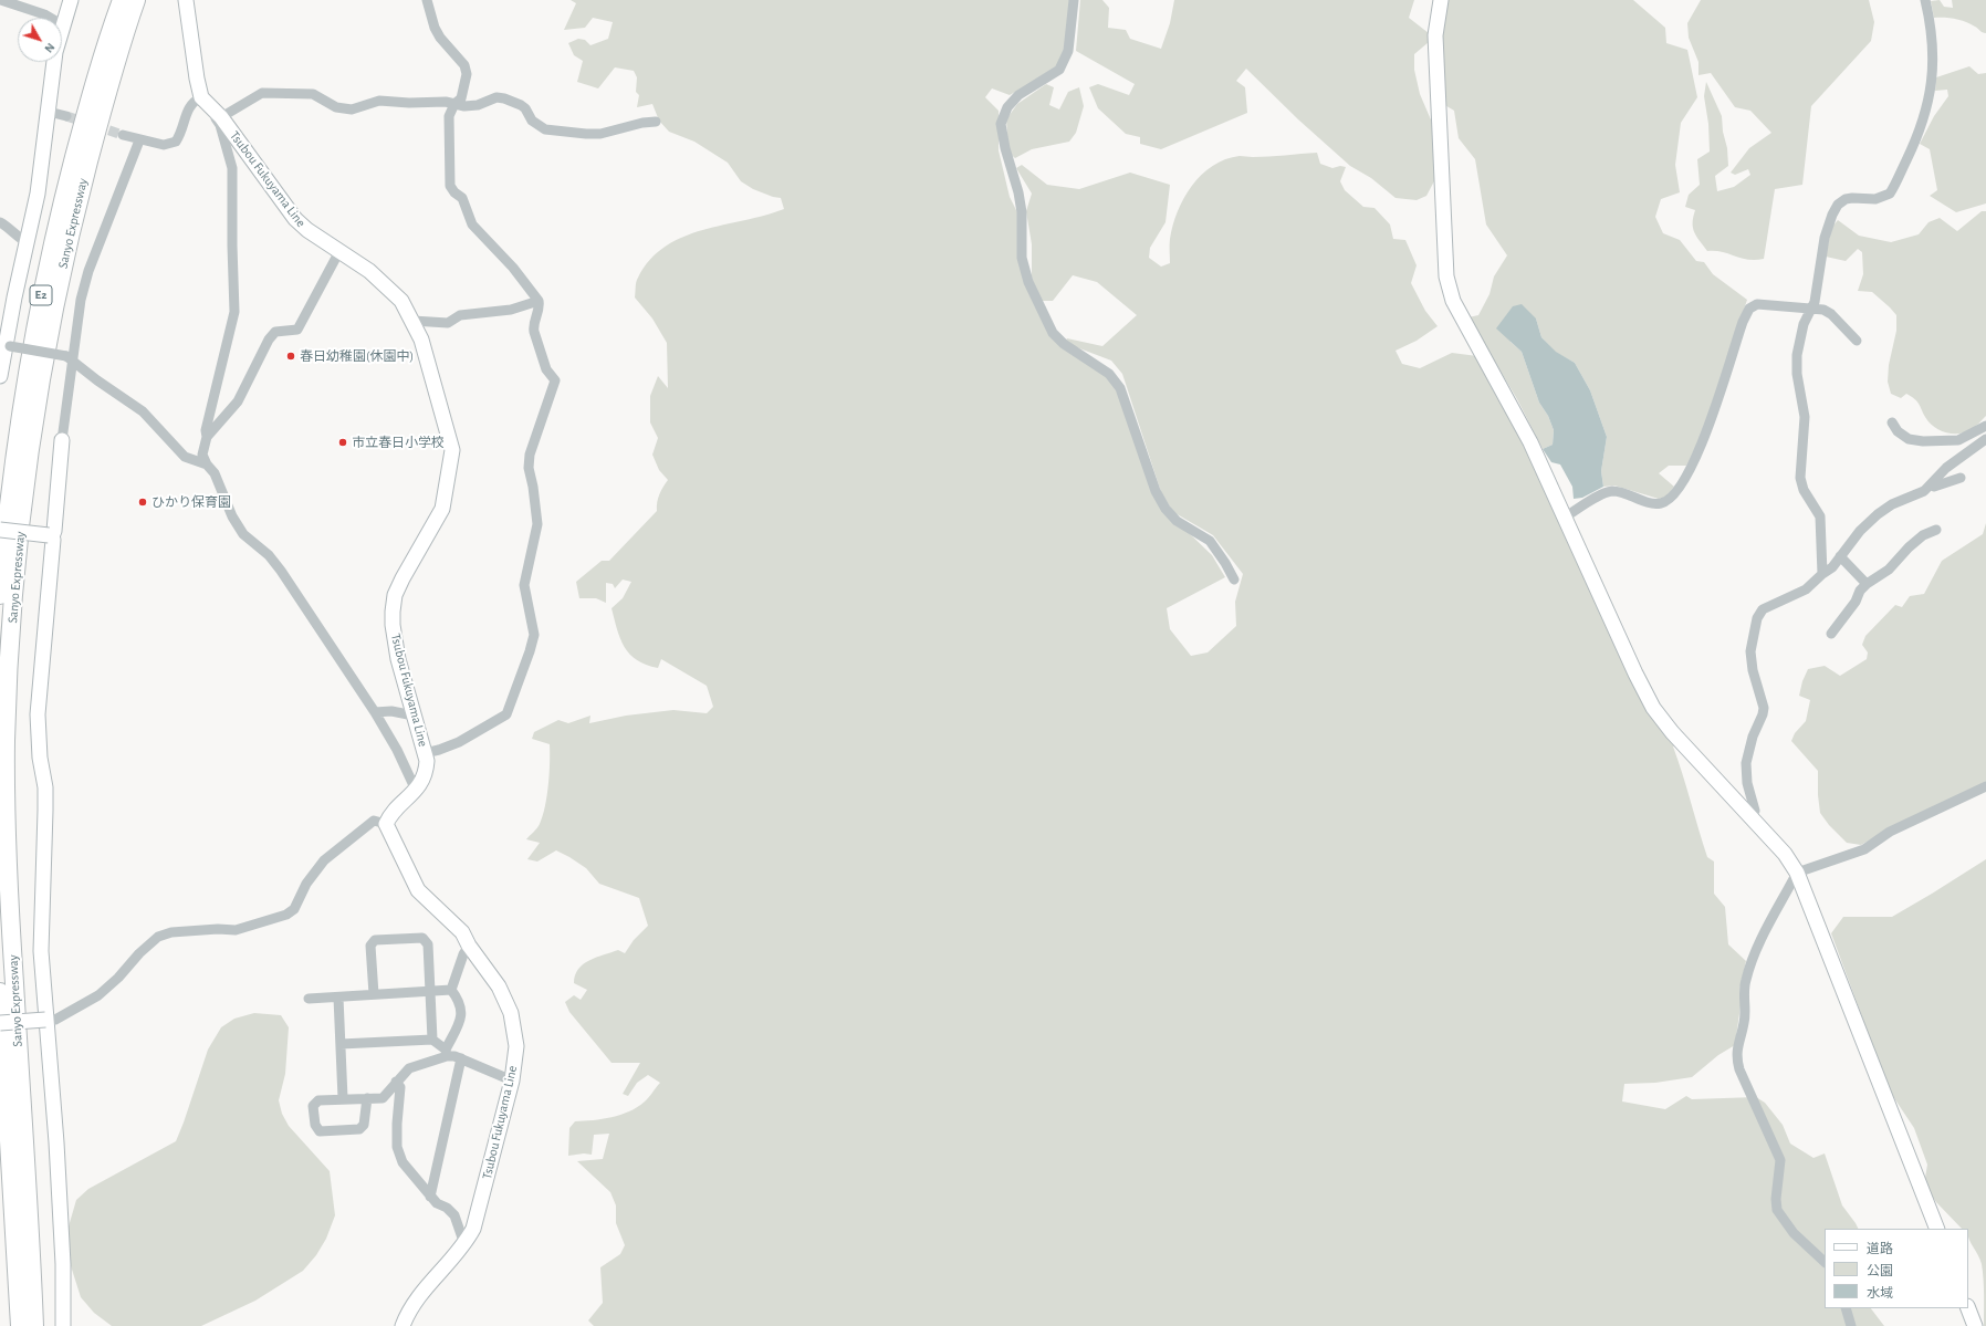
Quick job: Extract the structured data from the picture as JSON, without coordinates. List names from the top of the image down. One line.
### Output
{"streets":{"highway":["Sanyo Expressway","E2"],"street":["Tsubou Fukuyama Line"]},"places":["春日幼稚園(休園中)","市立春日小学校","ひかり保育園"],"legend":["道路","公園","水域"],"north":"bottom right"}
